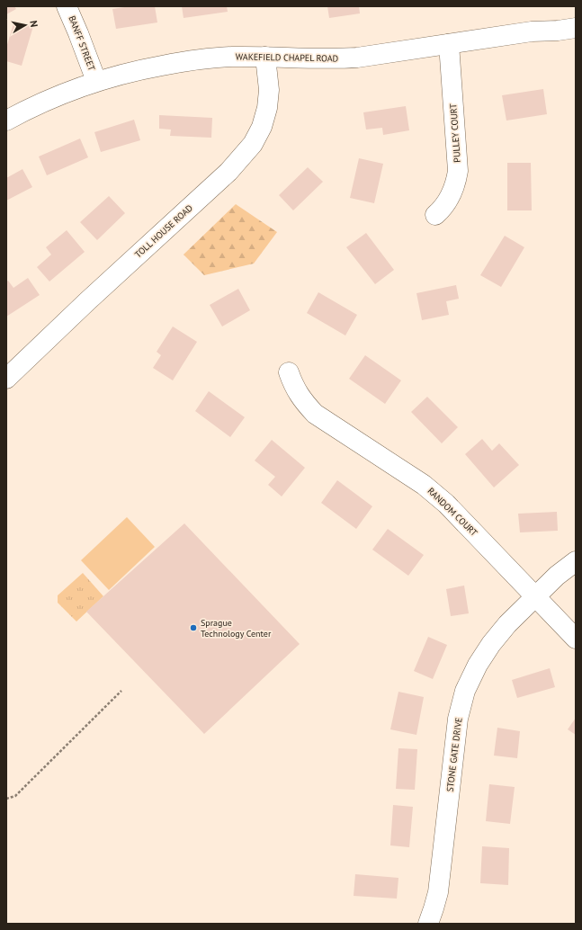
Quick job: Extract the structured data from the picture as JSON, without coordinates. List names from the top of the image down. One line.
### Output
{"streets":{"street":["BANFF STREET","WAKEFIELD CHAPEL ROAD","PULLEY COURT","TOLL HOUSE ROAD","RANDOM COURT","STONE GATE DRIVE"]},"crossings":[["BANFF STREET","WAKEFIELD CHAPEL ROAD"],["WAKEFIELD CHAPEL ROAD","PULLEY COURT"],["WAKEFIELD CHAPEL ROAD","TOLL HOUSE ROAD"],["RANDOM COURT","STONE GATE DRIVE"]],"places":["Sprague Technology Center"],"north":"right"}
